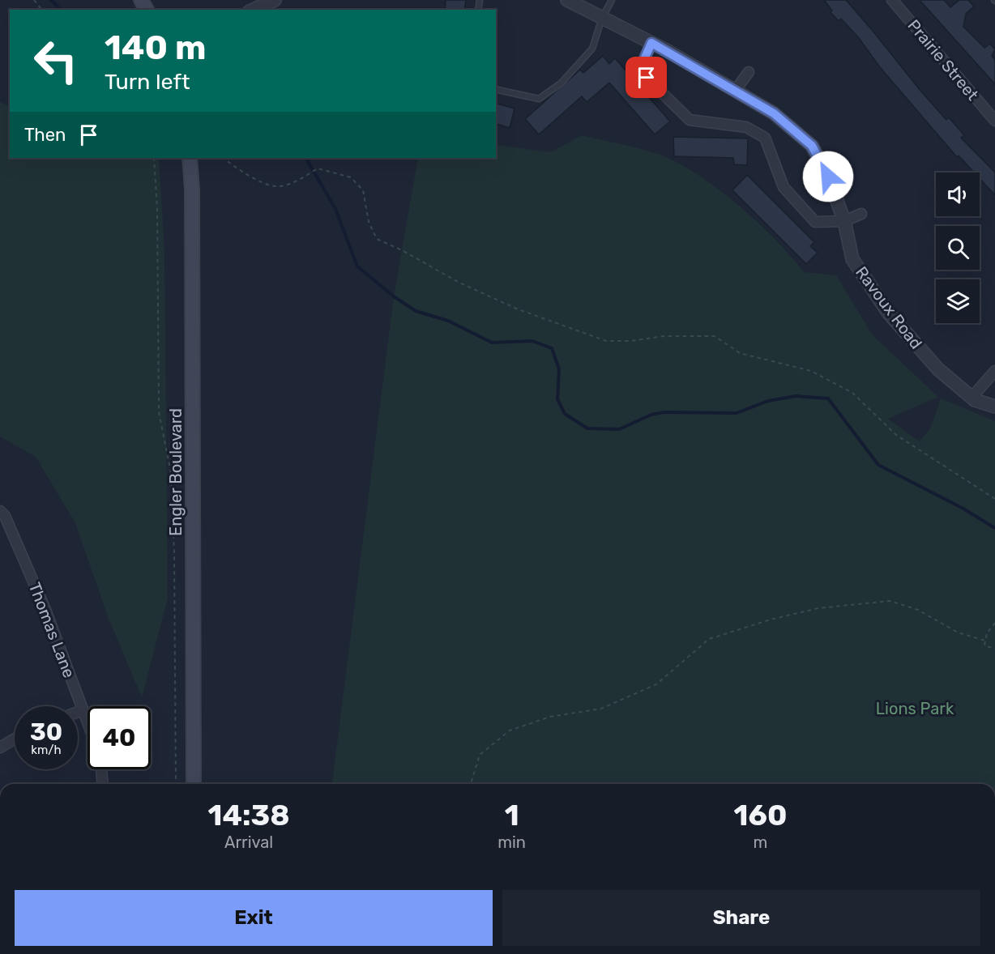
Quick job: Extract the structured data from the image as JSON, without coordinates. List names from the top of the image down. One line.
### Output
{"streets":{"main road":["Engler Boulevard"],"street":["Prairie Street","Ravoux Road","Thomas Lane"]},"parks":["Lions Park"],"page":{"turn":["140 m","Turn left"],"then":"Then","speed":"30 km/h","limit":"40","eta":["14:38","Arrival","1","min","160","m"],"buttons":["Exit","Share"]}}
